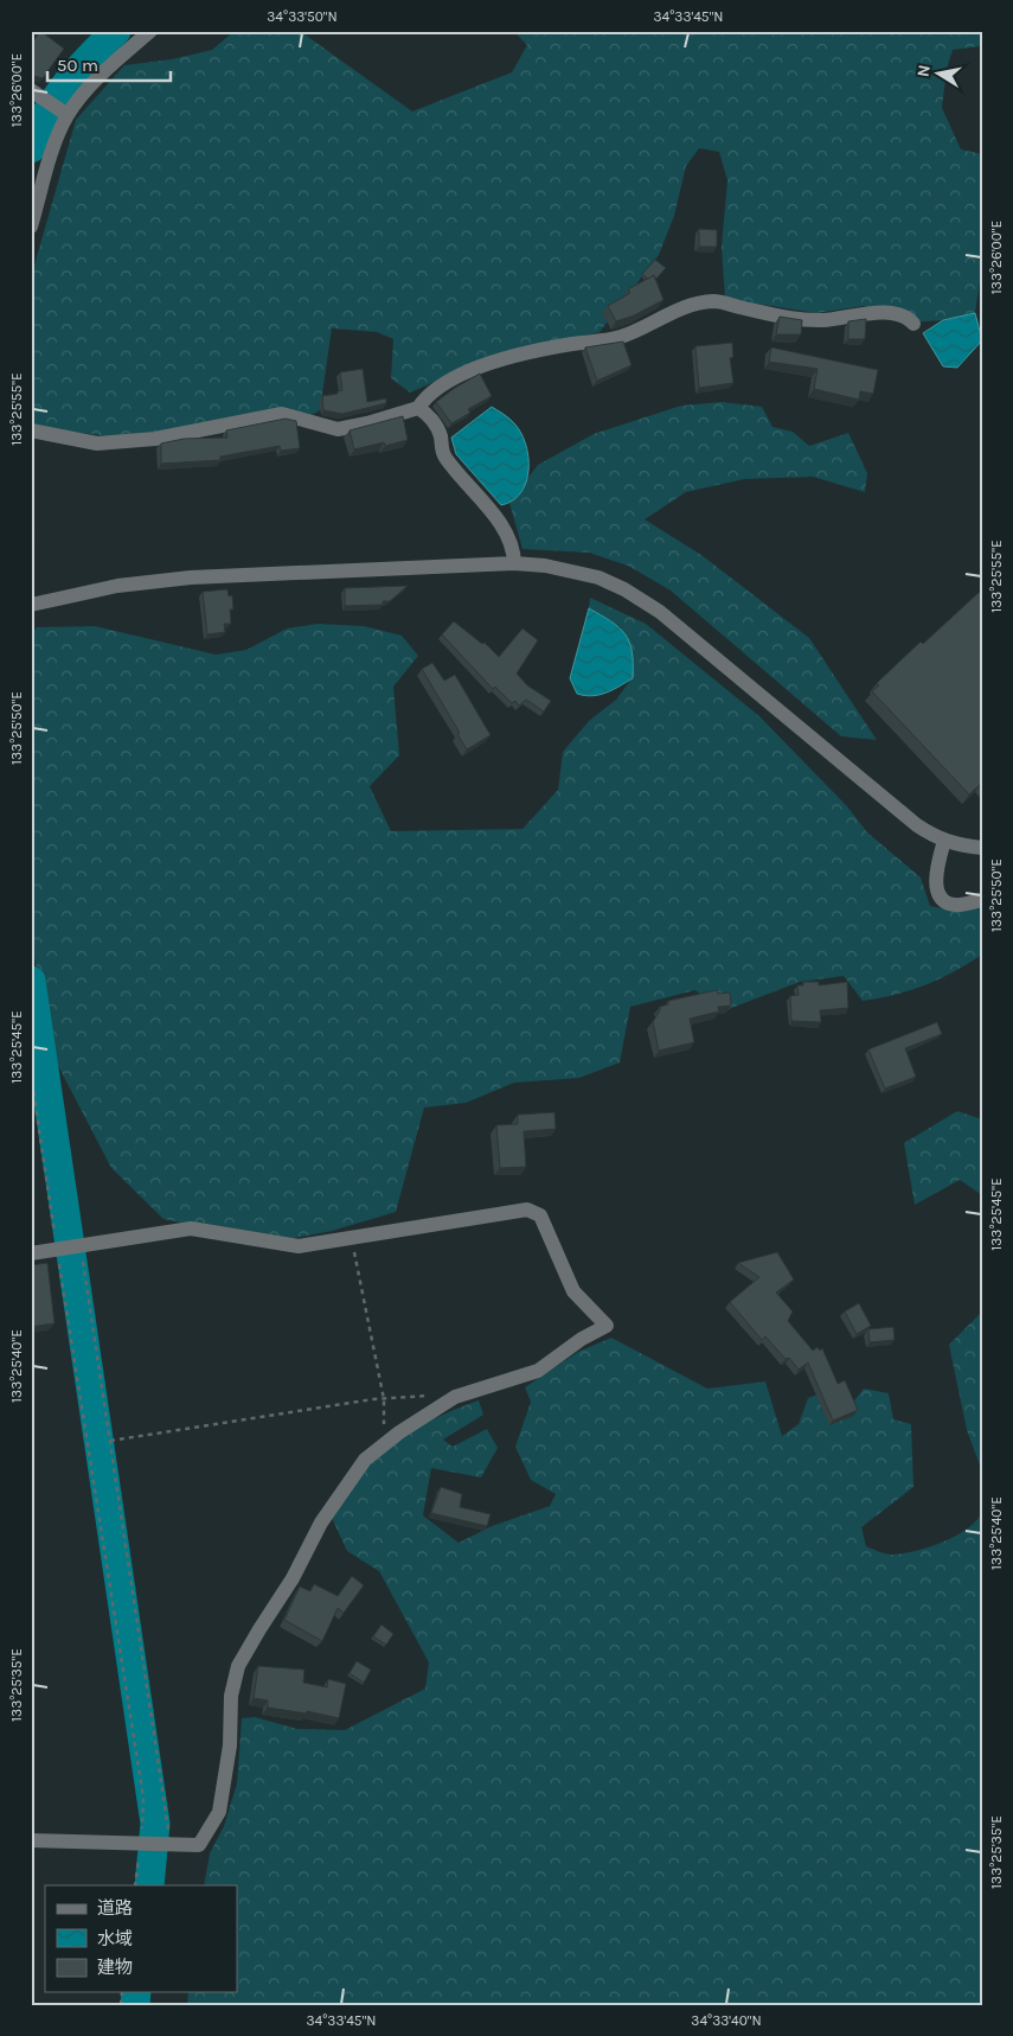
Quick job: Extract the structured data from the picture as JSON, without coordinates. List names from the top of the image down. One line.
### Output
{"legend":["道路","水域","建物"],"scale_bar":"50 m","north":"left","coordinates":["34°33'50\"N","34°33'45\"N","133°26'00\"E","133°25'55\"E","133°25'50\"E","133°25'45\"E","133°25'40\"E","133°25'35\"E","34°33'40\"N"]}
